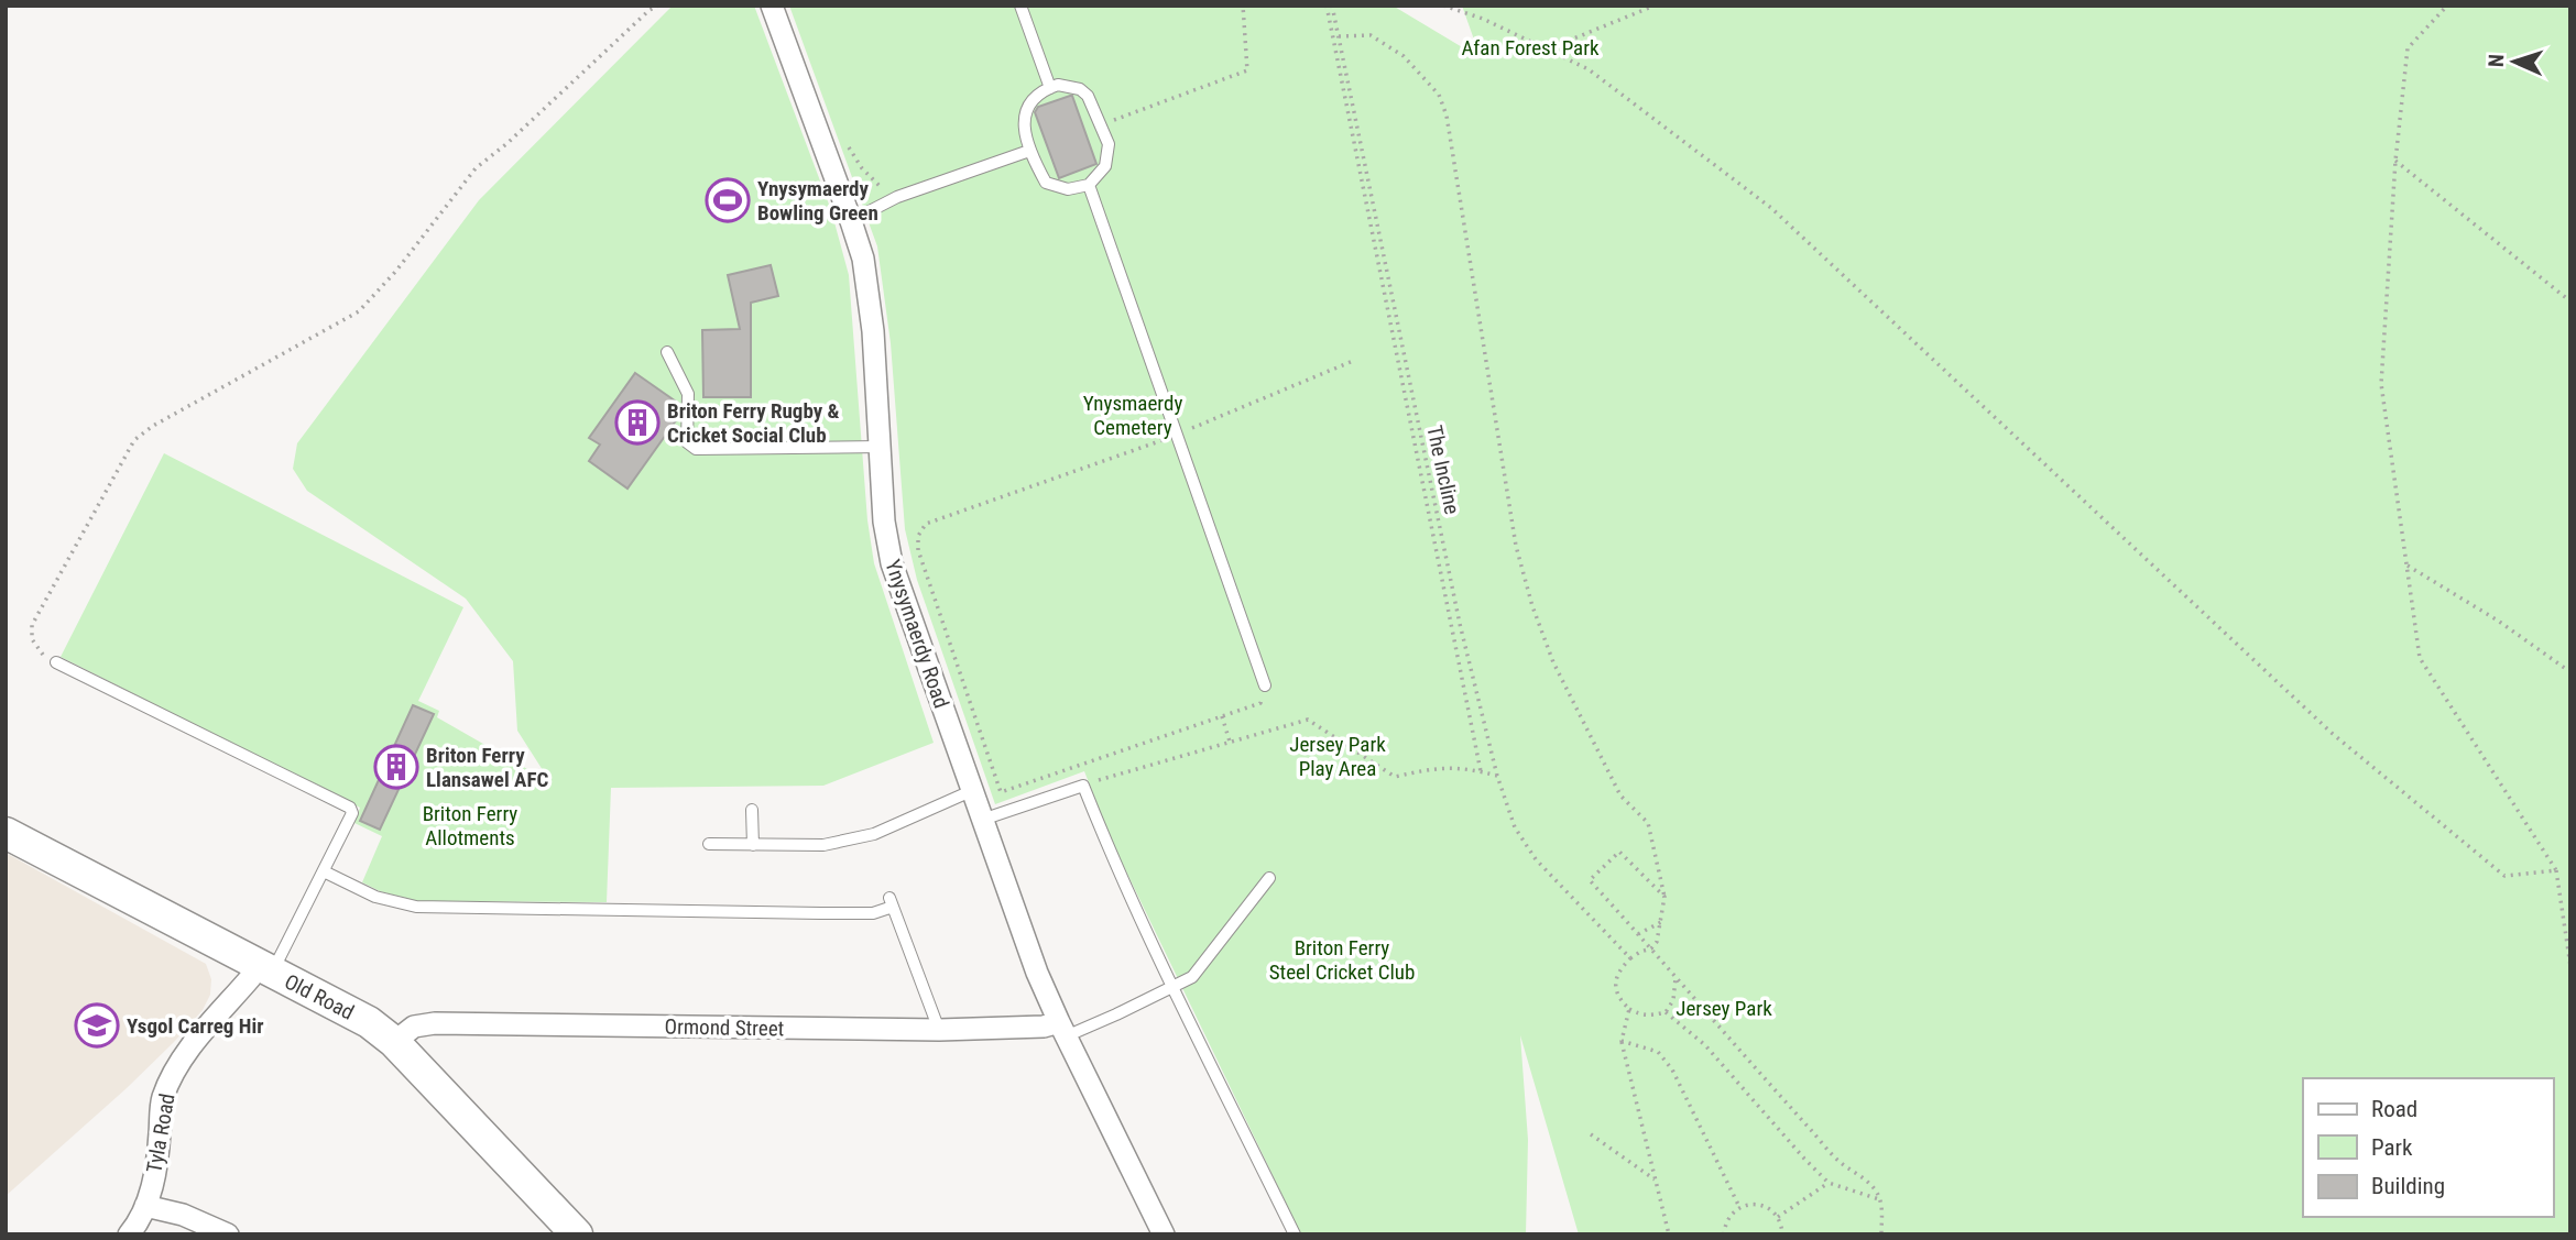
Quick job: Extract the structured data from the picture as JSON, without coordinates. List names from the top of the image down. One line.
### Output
{"streets":{"street":["Ynysymaerdy Road","Old Road","Ormond Street","Tyla Road"],"path":["The Incline"]},"crossings":[["Ynysymaerdy Road","Ormond Street"],["Old Road","Ormond Street"],["Old Road","Tyla Road"]],"parks":["Afan Forest Park","Ynysmaerdy Cemetery","Jersey Park Play Area","Briton Ferry Allotments","Briton Ferry Steel Cricket Club","Jersey Park"],"places":{"sports":["Ynysymaerdy Bowling Green"],"building":["Briton Ferry Rugby & Cricket Social Club","Briton Ferry Llansawel AFC"],"school or university":["Ysgol Carreg Hir"]},"legend":["Road","Park","Building"],"north":"left"}
